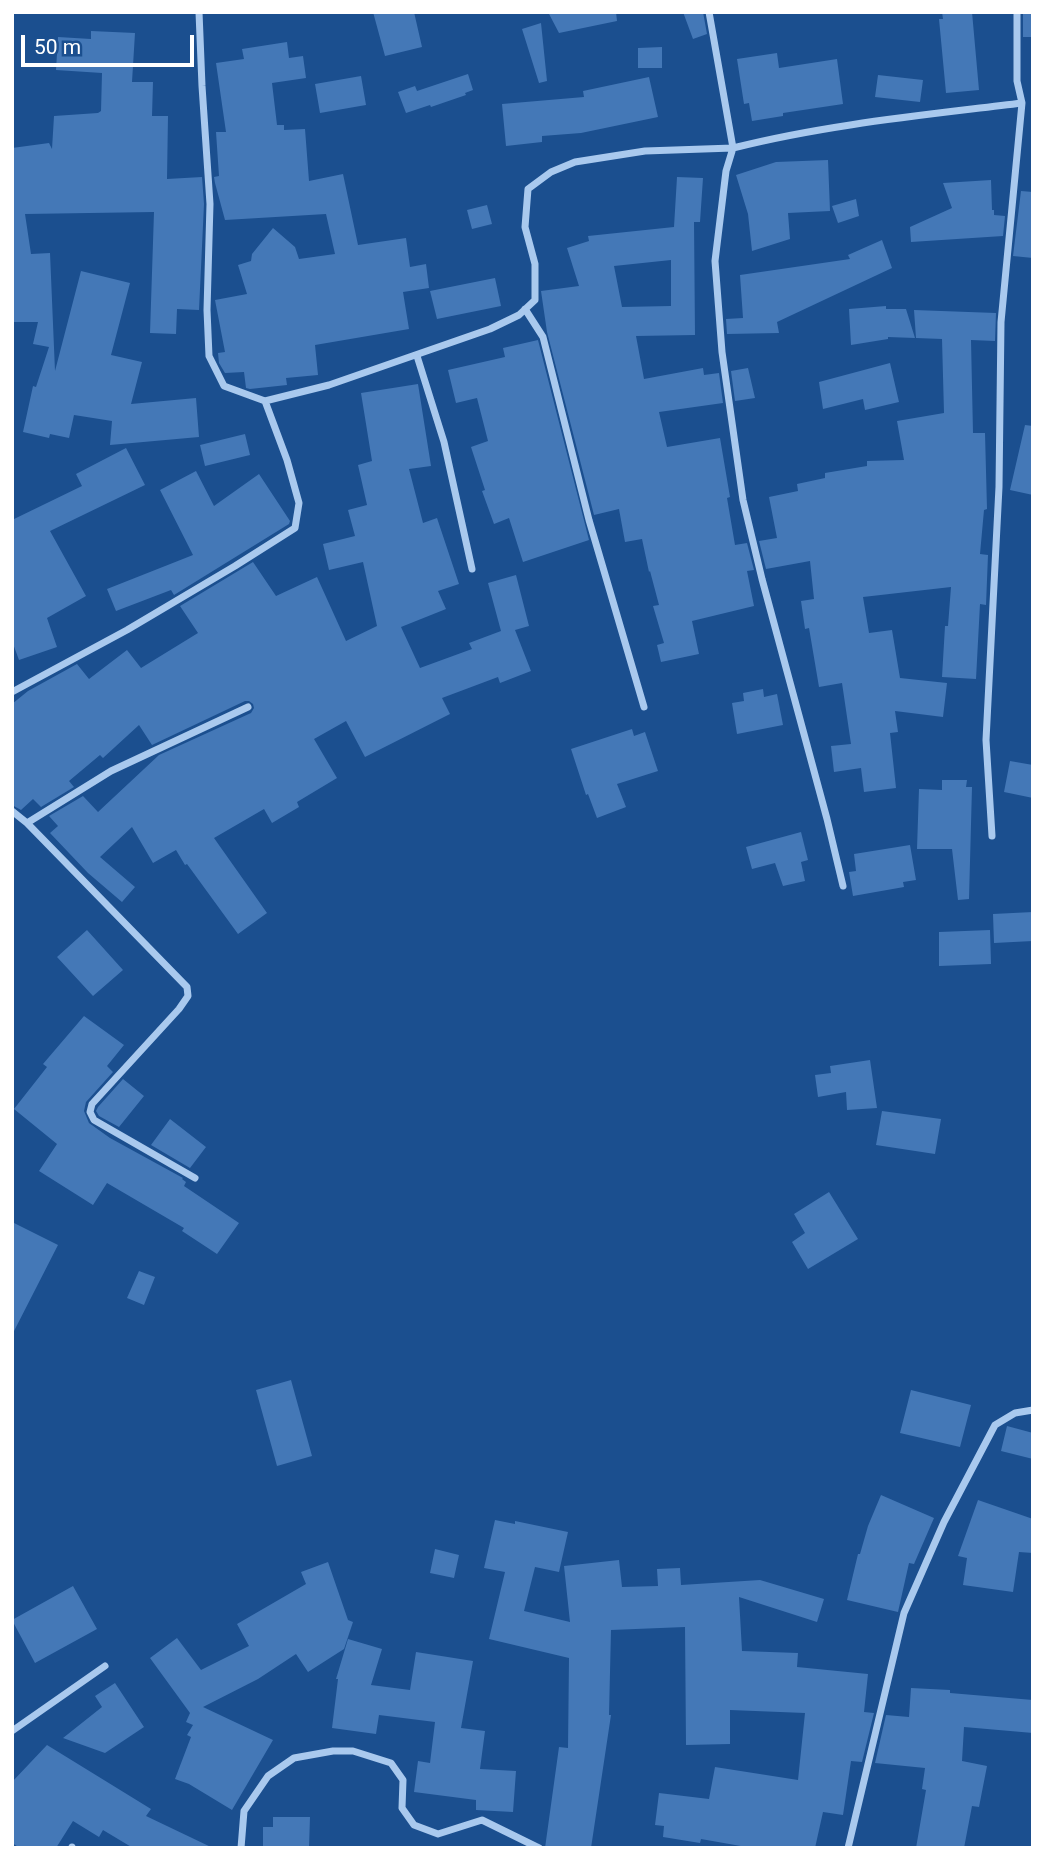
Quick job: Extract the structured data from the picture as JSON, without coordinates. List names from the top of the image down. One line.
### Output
{"scale_bar":"50 m"}
